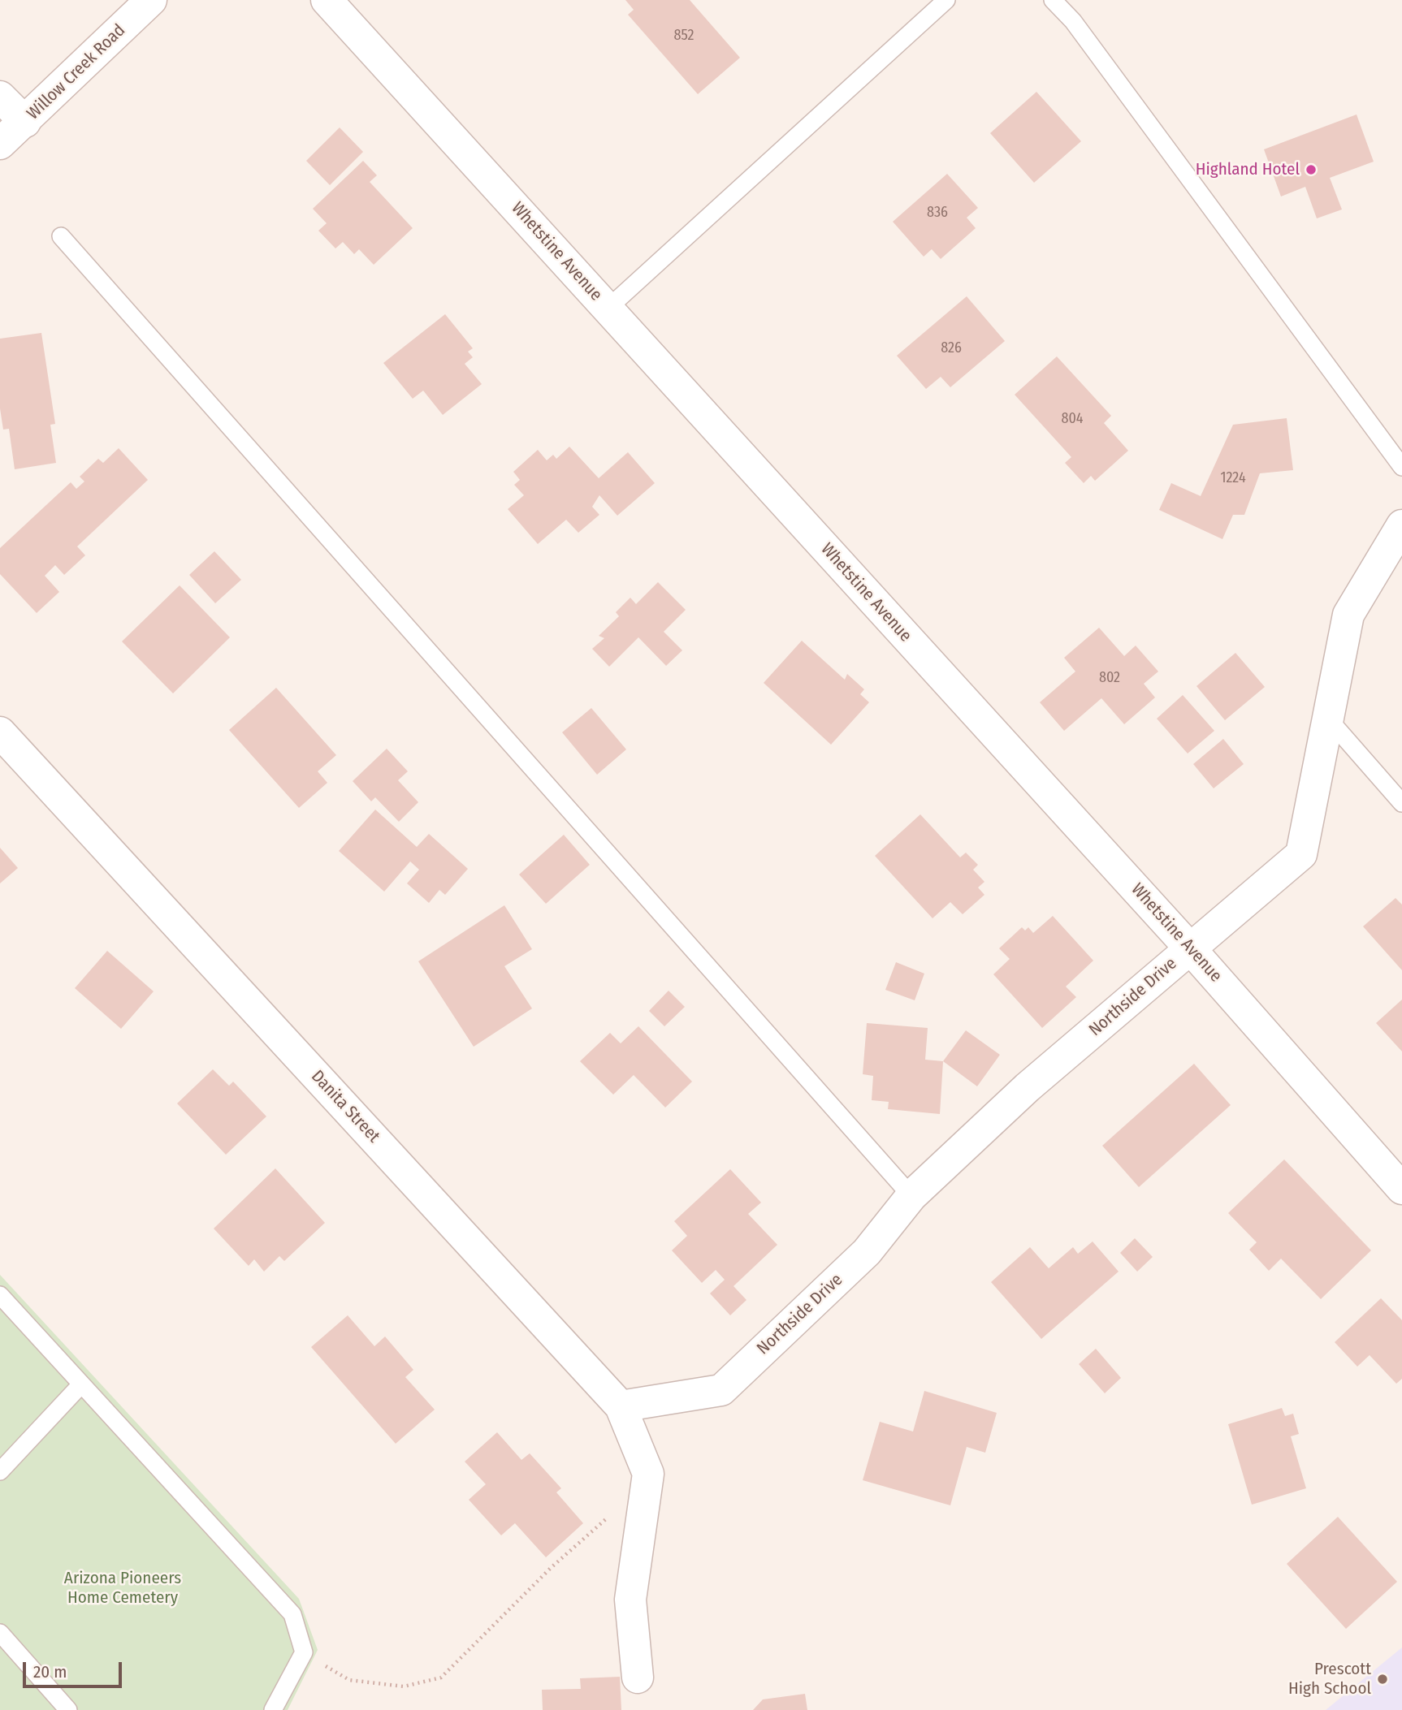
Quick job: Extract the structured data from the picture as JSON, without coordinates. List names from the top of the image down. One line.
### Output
{"streets":{"street":["Willow Creek Road","Whetstine Avenue","Northside Drive","Danita Street"]},"crossings":[["Whetstine Avenue","Northside Drive"],["Northside Drive","Danita Street"]],"parks":["Arizona Pioneers Home Cemetery"],"places":["Highland Hotel","Prescott High School"],"house_numbers":["852","836","826","804","1224","802"],"scale_bar":"20 m"}
